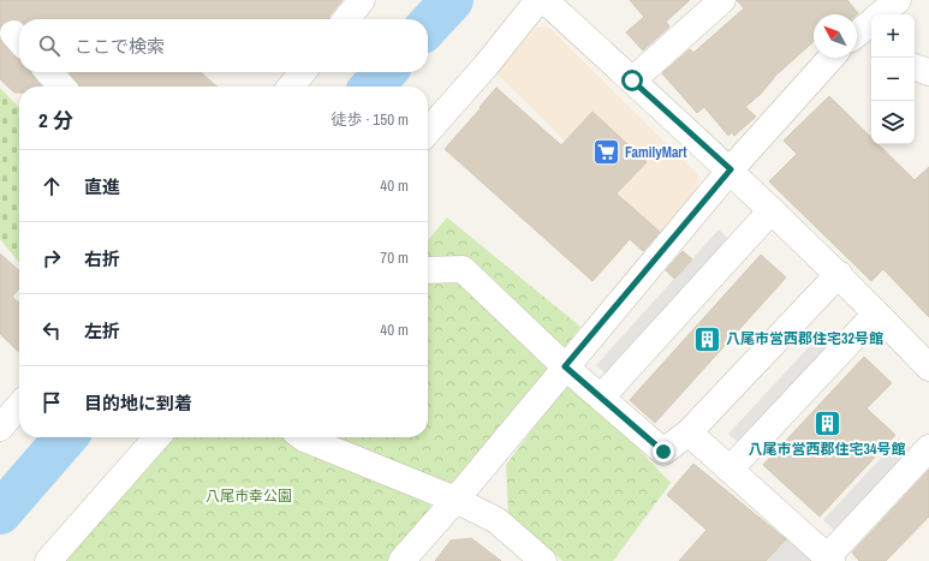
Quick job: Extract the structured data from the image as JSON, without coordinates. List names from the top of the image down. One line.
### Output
{"parks":["八尾市幸公園"],"places":{"supermarket":["FamilyMart"],"building":["八尾市営西郡住宅32号館","八尾市営西郡住宅34号館"]},"north":"top left","page":{"map_buttons":["+","−"],"search":"ここで検索","heading":["2 分","徒歩 · 150 m"],"list":[["直進","40 m"],["右折","70 m"],["左折","40 m"],"目的地に到着"]}}
